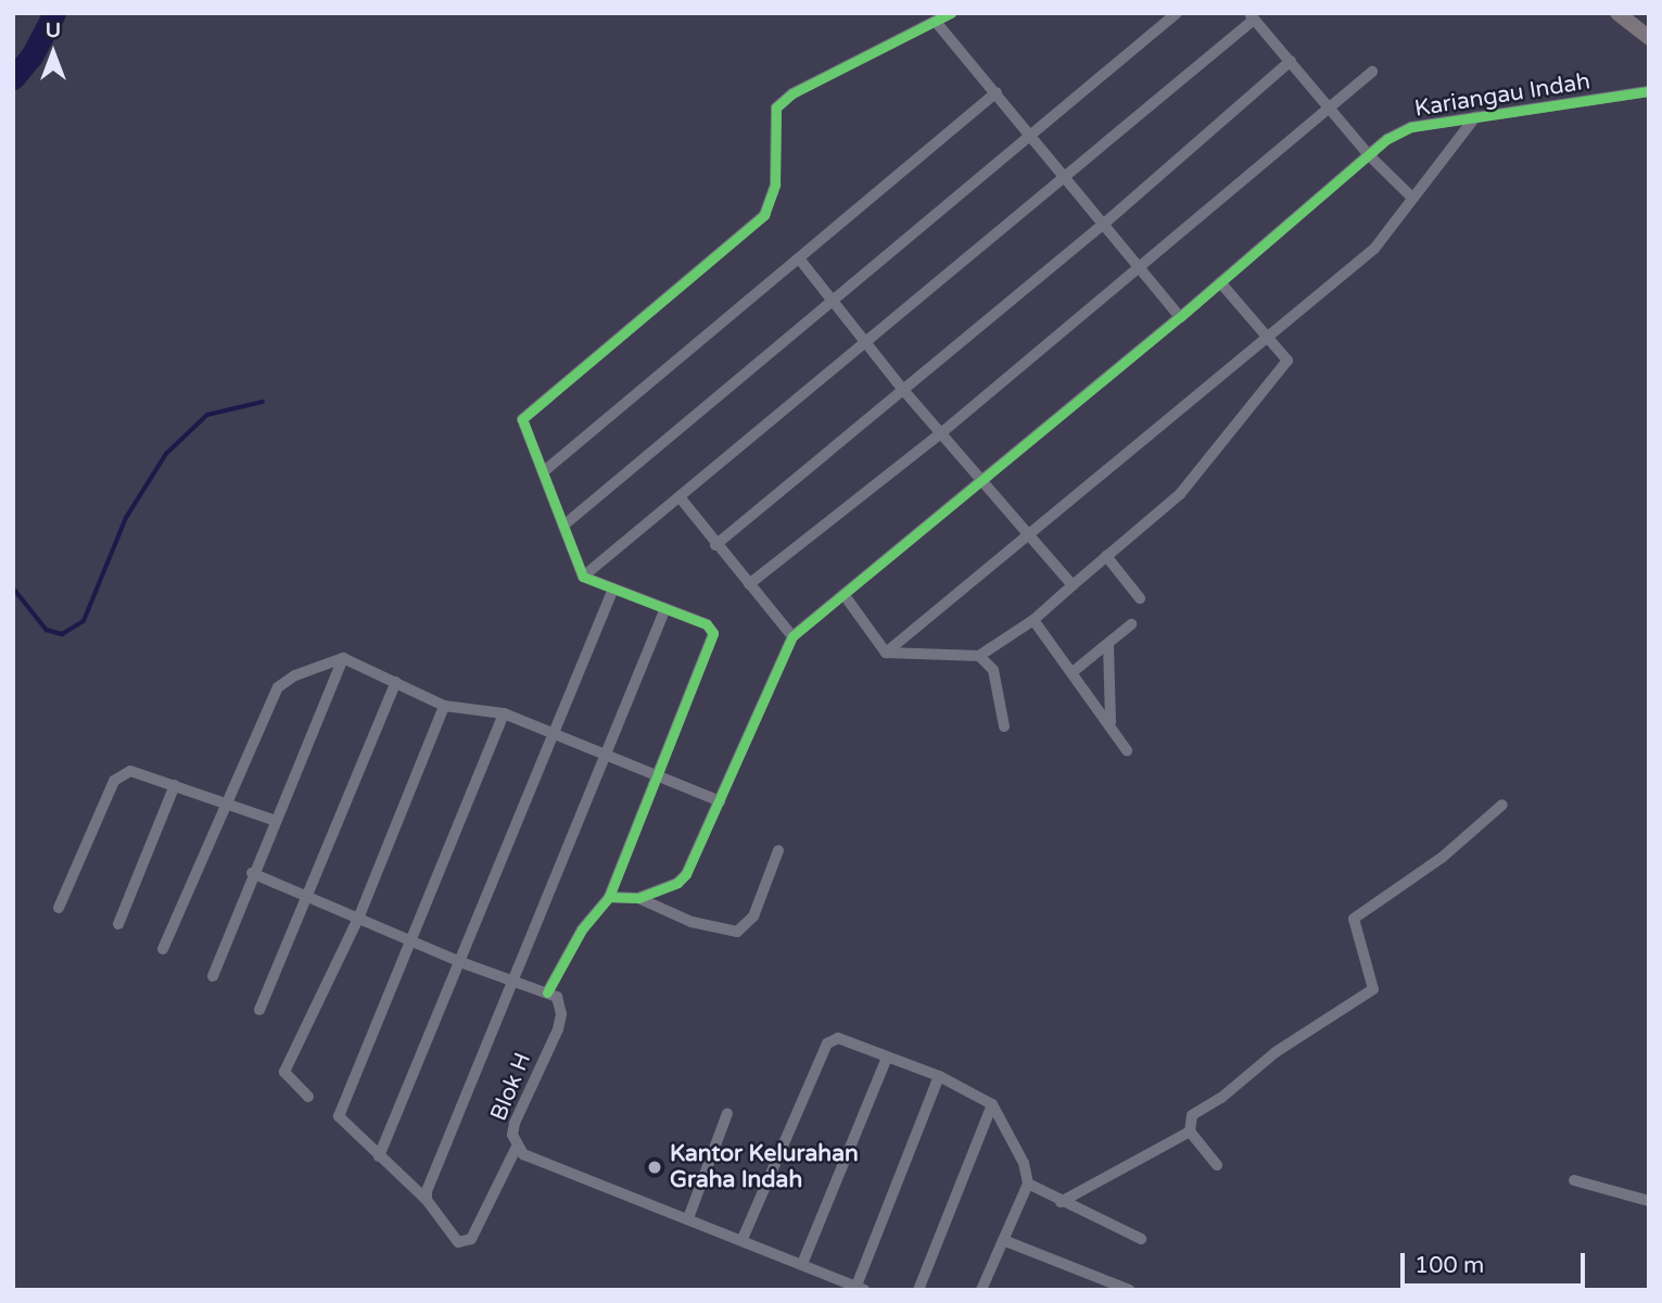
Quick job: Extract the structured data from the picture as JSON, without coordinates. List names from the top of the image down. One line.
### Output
{"streets":{"street":["Kariangau Indah","Blok H"]},"places":["Kantor Kelurahan Graha Indah"],"scale_bar":"100 m","north":"top"}
